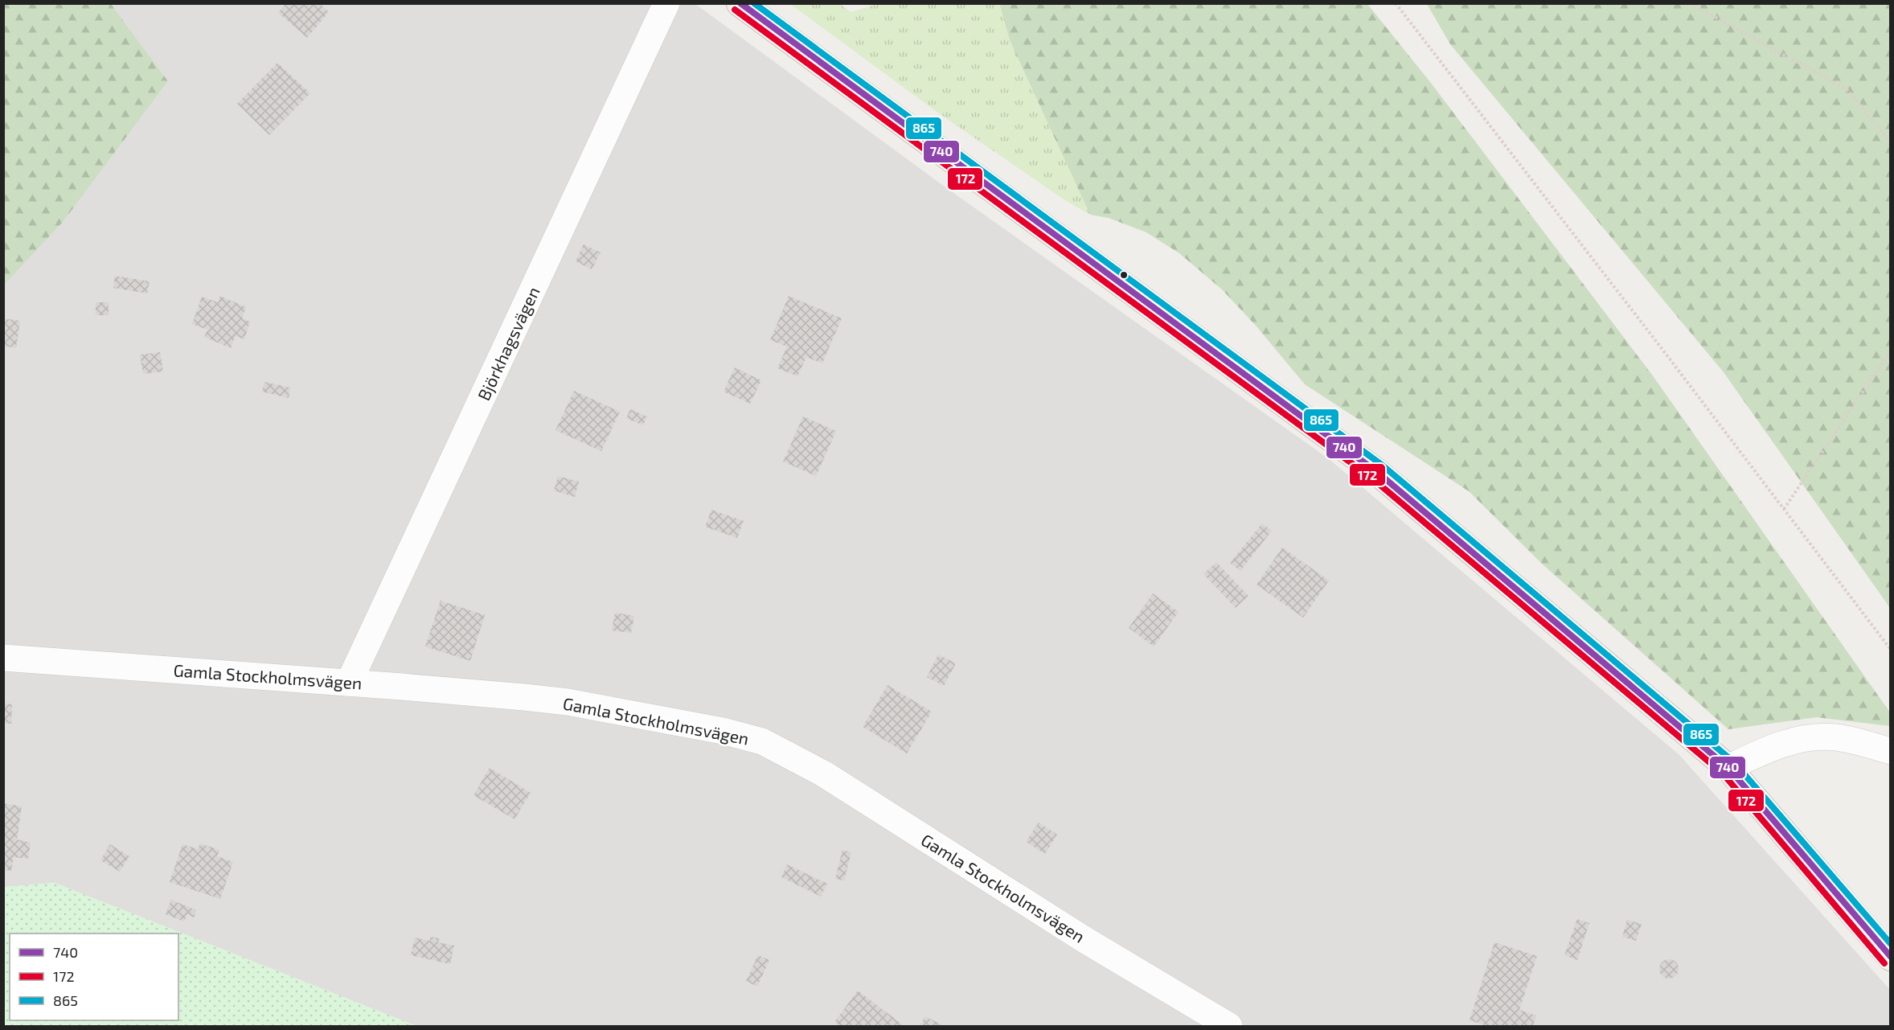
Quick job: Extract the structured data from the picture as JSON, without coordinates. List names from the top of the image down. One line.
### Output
{"streets":{"street":["Björkhagsvägen","Gamla Stockholmsvägen"]},"crossings":[["Björkhagsvägen","Gamla Stockholmsvägen"]],"lines":["transit line 740","transit line 865","transit line 172"],"legend":["740","172","865"]}
